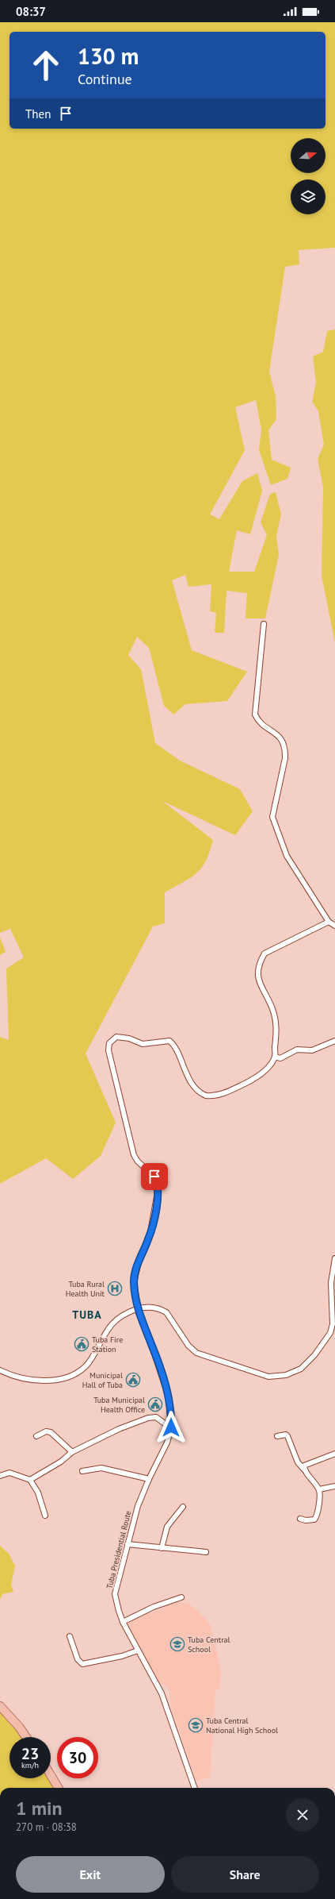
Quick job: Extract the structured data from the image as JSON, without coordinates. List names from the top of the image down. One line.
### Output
{"streets":{"street":["Tuba Presidential Route"]},"districts":["TUBA"],"places":{"hospital":["Tuba Rural Health Unit"],"public building":["Tuba Fire Station","Municipal Hall of Tuba","Tuba Municipal Health Office"],"school or university":["Tuba Central School","Tuba Central National High School"]},"north":"right","page":{"status":"08:37","turn":["130 m","Continue"],"then":"Then","speed":"23 km/h","limit":"30","heading":["1 min","270 m · 08:38"],"buttons":["Exit","Share"]}}
